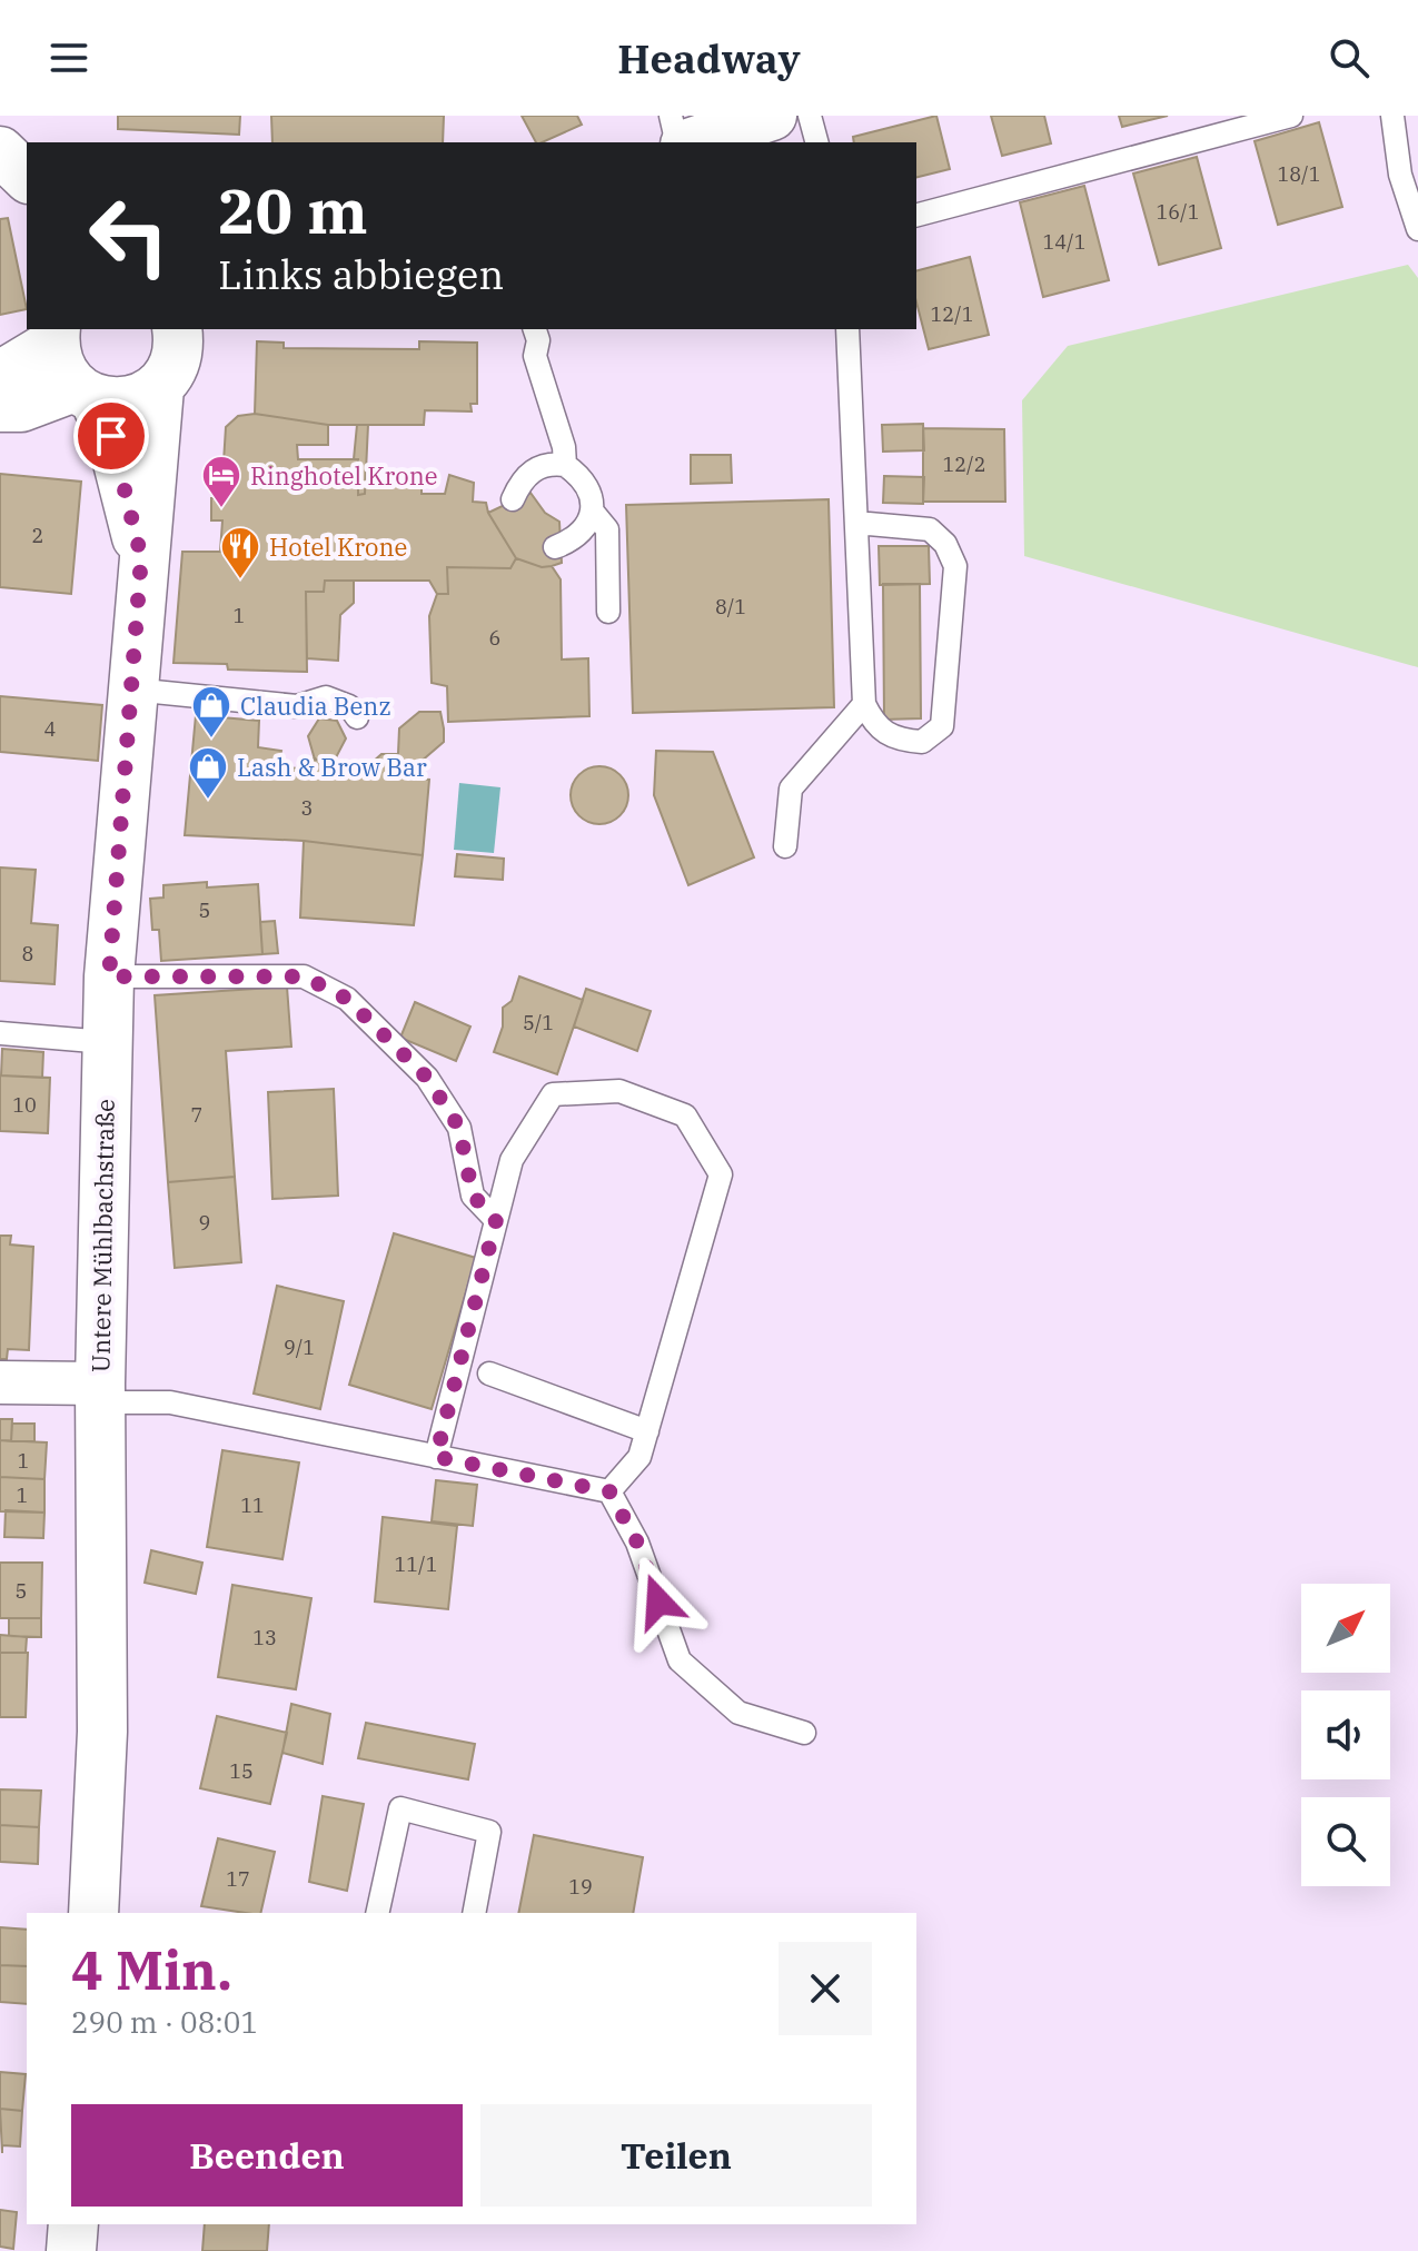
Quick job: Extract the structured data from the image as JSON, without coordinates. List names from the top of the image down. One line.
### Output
{"streets":{"main road":["Untere Mühlbachstraße"]},"places":{"hotel":["Ringhotel Krone"],"restaurant":["Hotel Krone"],"shop":["Claudia Benz","Lash & Brow Bar"]},"house_numbers":["18/1","16/1","14/1","12/1","12/2","2","8/1","1","6","4","3","5","8","5/1","10","7","9","9/1","1","1","11","11/1","5","13","15","17","19"],"north":"top right","page":{"header":"Headway","turn":["20 m","Links abbiegen"],"heading":["4 Min.","290 m · 08:01"],"buttons":["Beenden","Teilen"]}}
